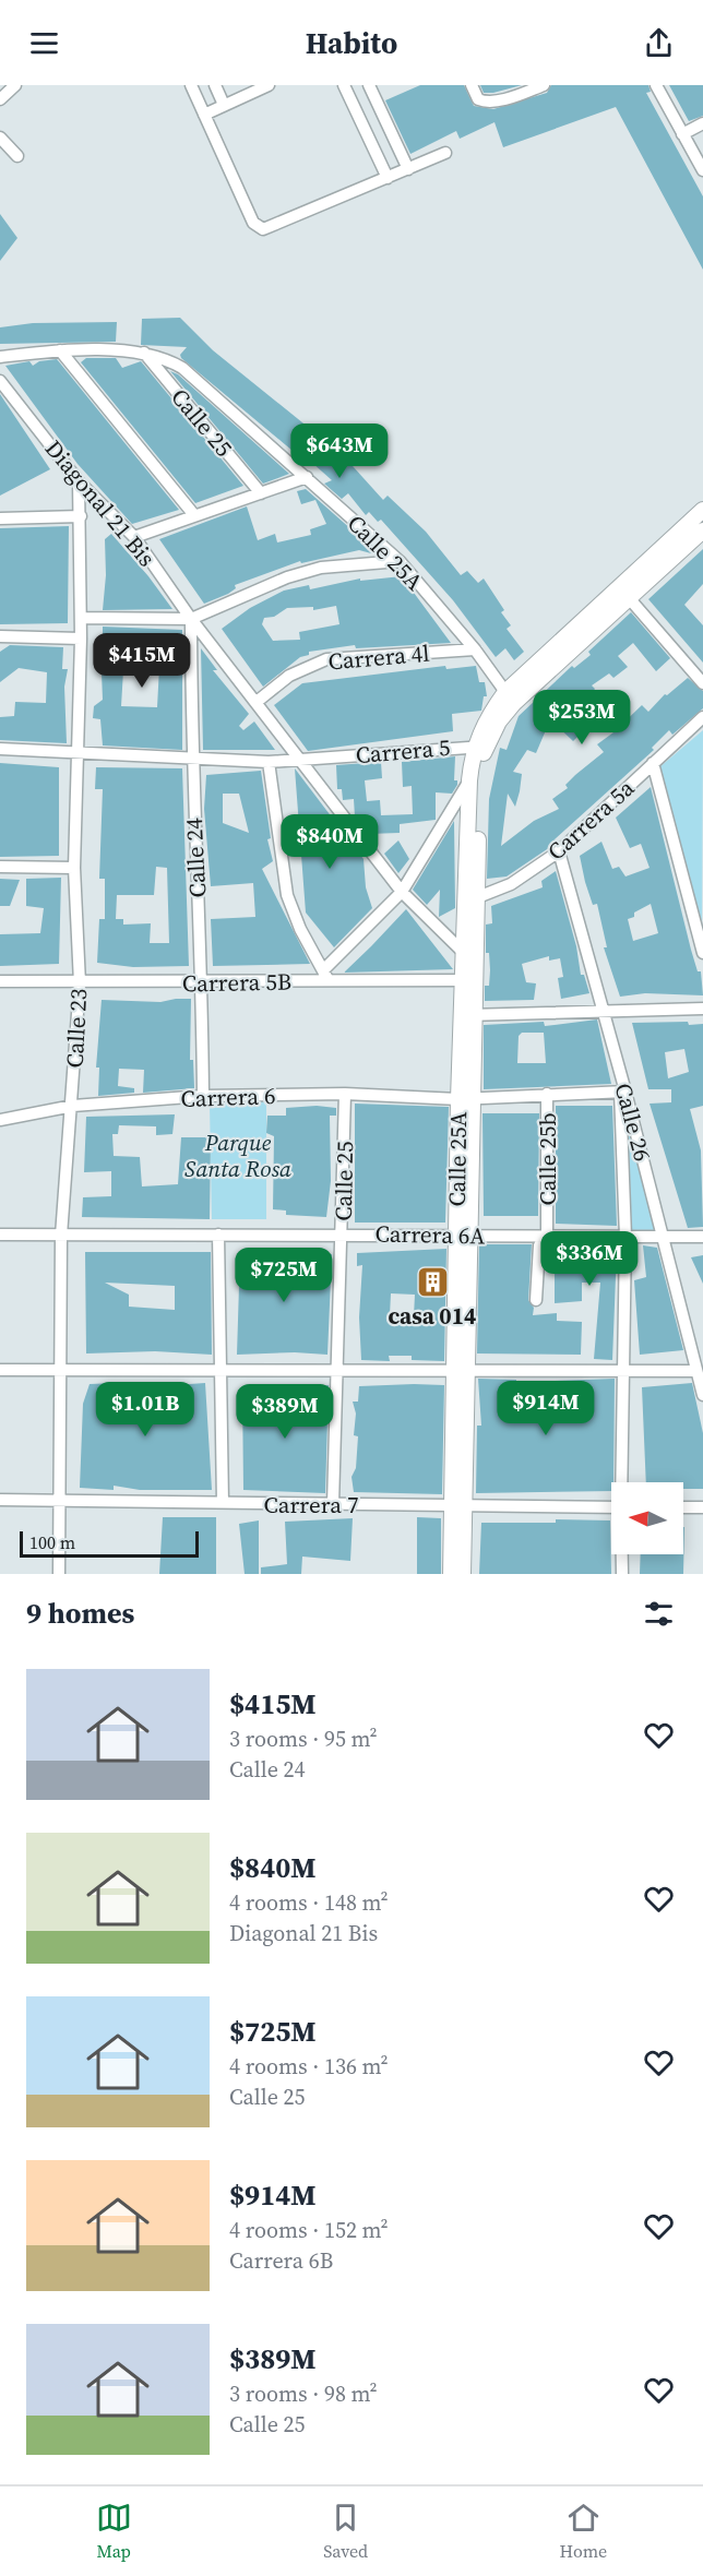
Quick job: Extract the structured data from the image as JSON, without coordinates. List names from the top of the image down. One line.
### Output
{"streets":{"street":["Calle 25","Diagonal 21 Bis","Calle 25A","Carrera 4l","Carrera 5","Carrera 5a","Calle 24","Carrera 5B","Calle 23","Carrera 6","Calle 26","Calle 25b","Carrera 6A","Carrera 7"]},"crossings":[["Calle 25","Calle 25A"],["Calle 25","Carrera 6"],["Calle 25","Carrera 6A"],["Calle 25","Carrera 7"],["Diagonal 21 Bis","Calle 25A"],["Diagonal 21 Bis","Carrera 4l"],["Diagonal 21 Bis","Carrera 5"],["Diagonal 21 Bis","Calle 24"],["Diagonal 21 Bis","Calle 23"],["Calle 25A","Carrera 4l"],["Calle 25A","Carrera 5"],["Calle 25A","Carrera 5a"],["Calle 25A","Carrera 5B"],["Calle 25A","Carrera 6"],["Calle 25A","Carrera 6A"],["Calle 25A","Carrera 7"],["Carrera 5","Calle 24"],["Carrera 5","Calle 23"],["Carrera 5a","Calle 26"],["Calle 24","Carrera 5B"],["Calle 24","Carrera 6"],["Carrera 5B","Calle 23"],["Calle 23","Carrera 6"],["Calle 23","Carrera 6A"],["Calle 23","Carrera 7"],["Carrera 6","Calle 26"],["Carrera 6","Calle 25b"],["Calle 26","Carrera 6A"],["Calle 25b","Carrera 6A"]],"parks":["Parque Santa Rosa"],"places":{"building":["casa 014"]},"scale_bar":"100 m","north":"left","page":{"header":"Habito","price":["$643M","$415M","$253M","$840M","$336M","$725M","$914M","$1.01B","$389M"],"scale":"100 m","heading":"9 homes","list":[{"name":"$415M","note":"3 rooms · 95 m² · Calle 24"},{"name":"$840M","note":"4 rooms · 148 m² · Diagonal 21 Bis"},{"name":"$725M","note":"4 rooms · 136 m² · Calle 25"},{"name":"$914M","note":"4 rooms · 152 m² · Carrera 6B"},{"name":"$389M","note":"3 rooms · 98 m² · Calle 25"}],"tabs":["Map","Saved","Home"]}}
